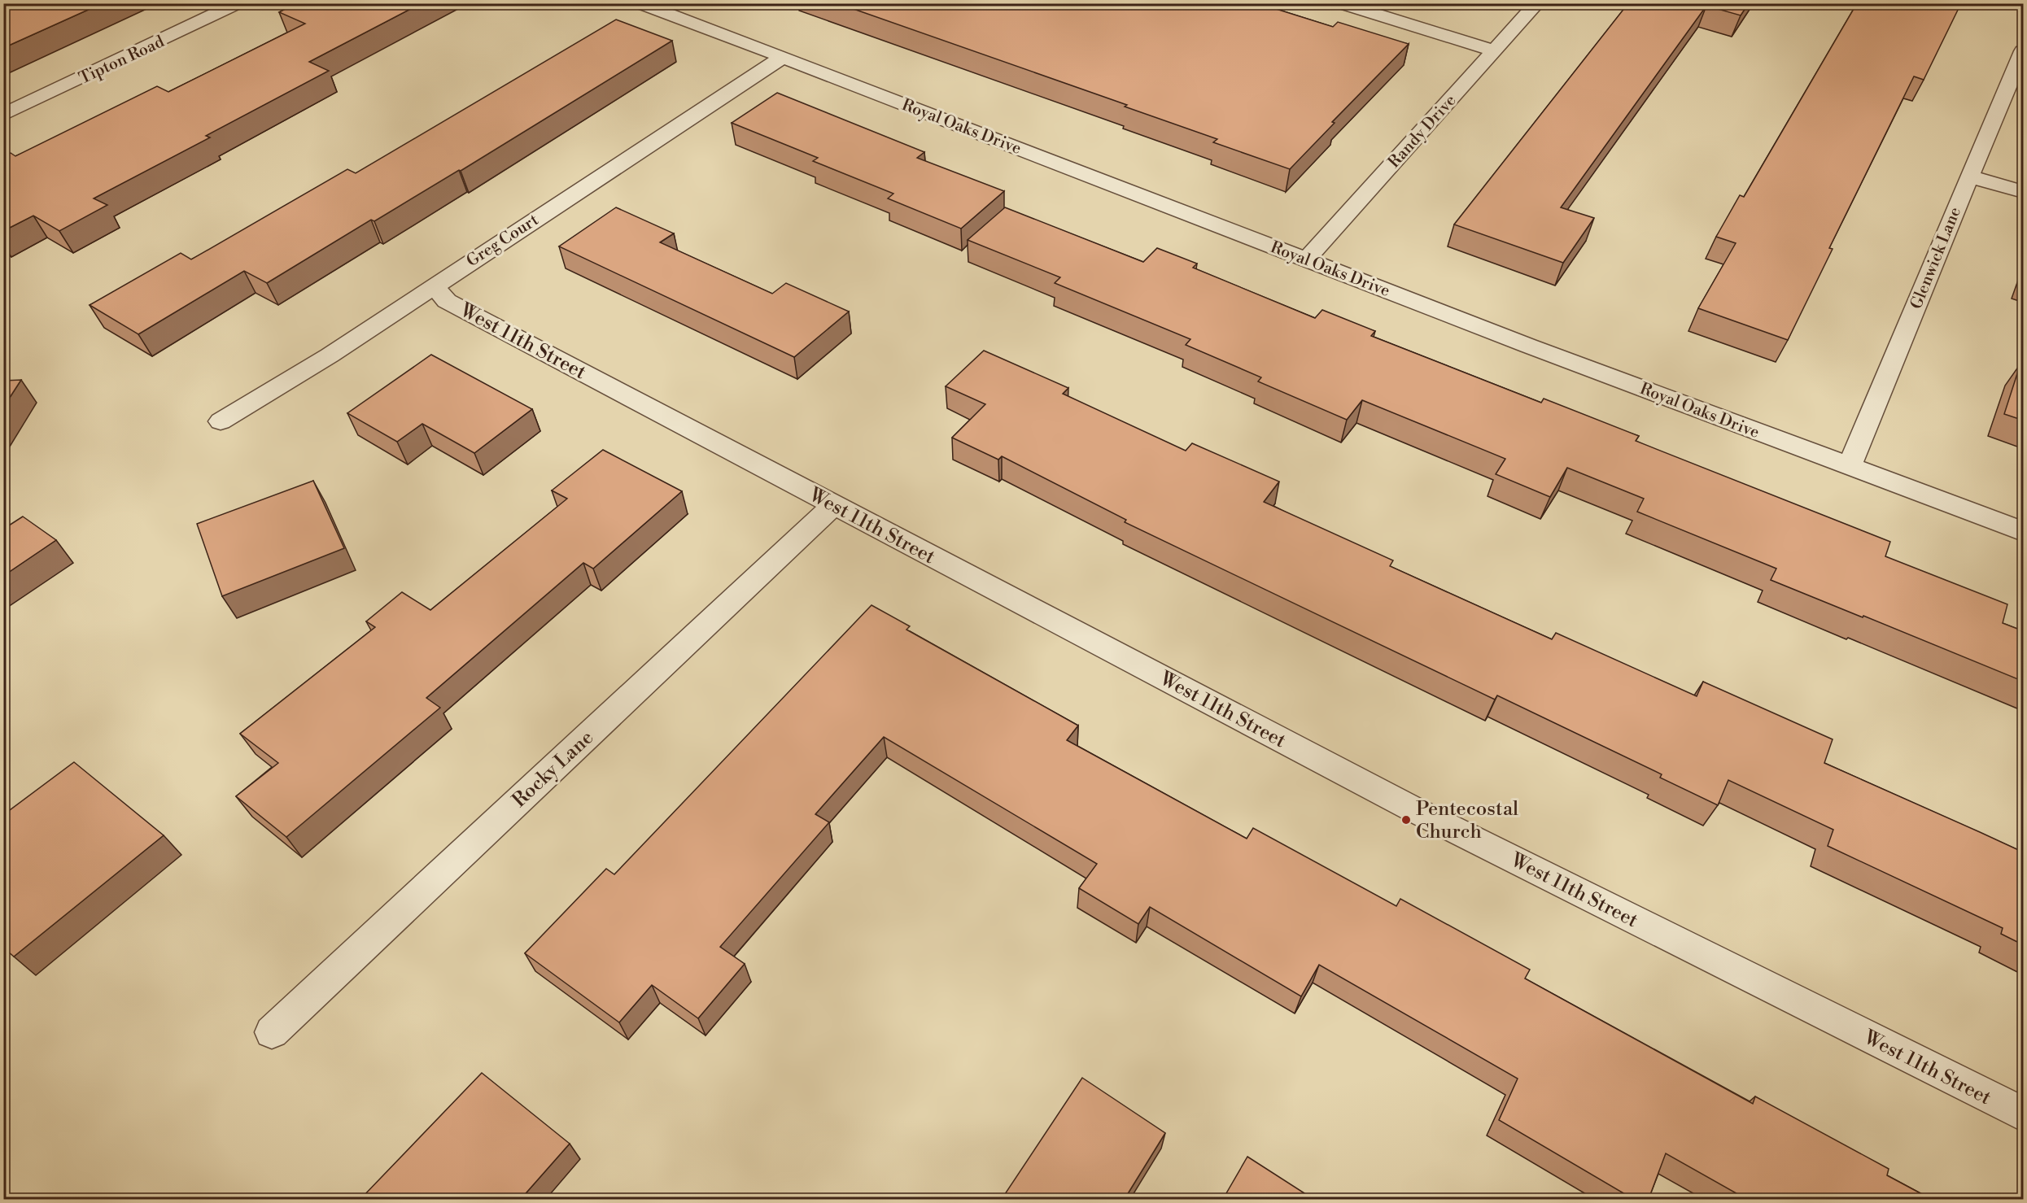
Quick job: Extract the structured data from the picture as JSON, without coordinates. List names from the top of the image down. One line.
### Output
{"streets":{"street":["Tipton Road","Royal Oaks Drive","Randy Drive","Greg Court","Glenwick Lane","West 11th Street","Rocky Lane"]},"crossings":[["Royal Oaks Drive","Randy Drive"],["Royal Oaks Drive","Greg Court"],["Royal Oaks Drive","Glenwick Lane"],["Greg Court","West 11th Street"],["West 11th Street","Rocky Lane"]],"places":["Pentecostal Church"]}
